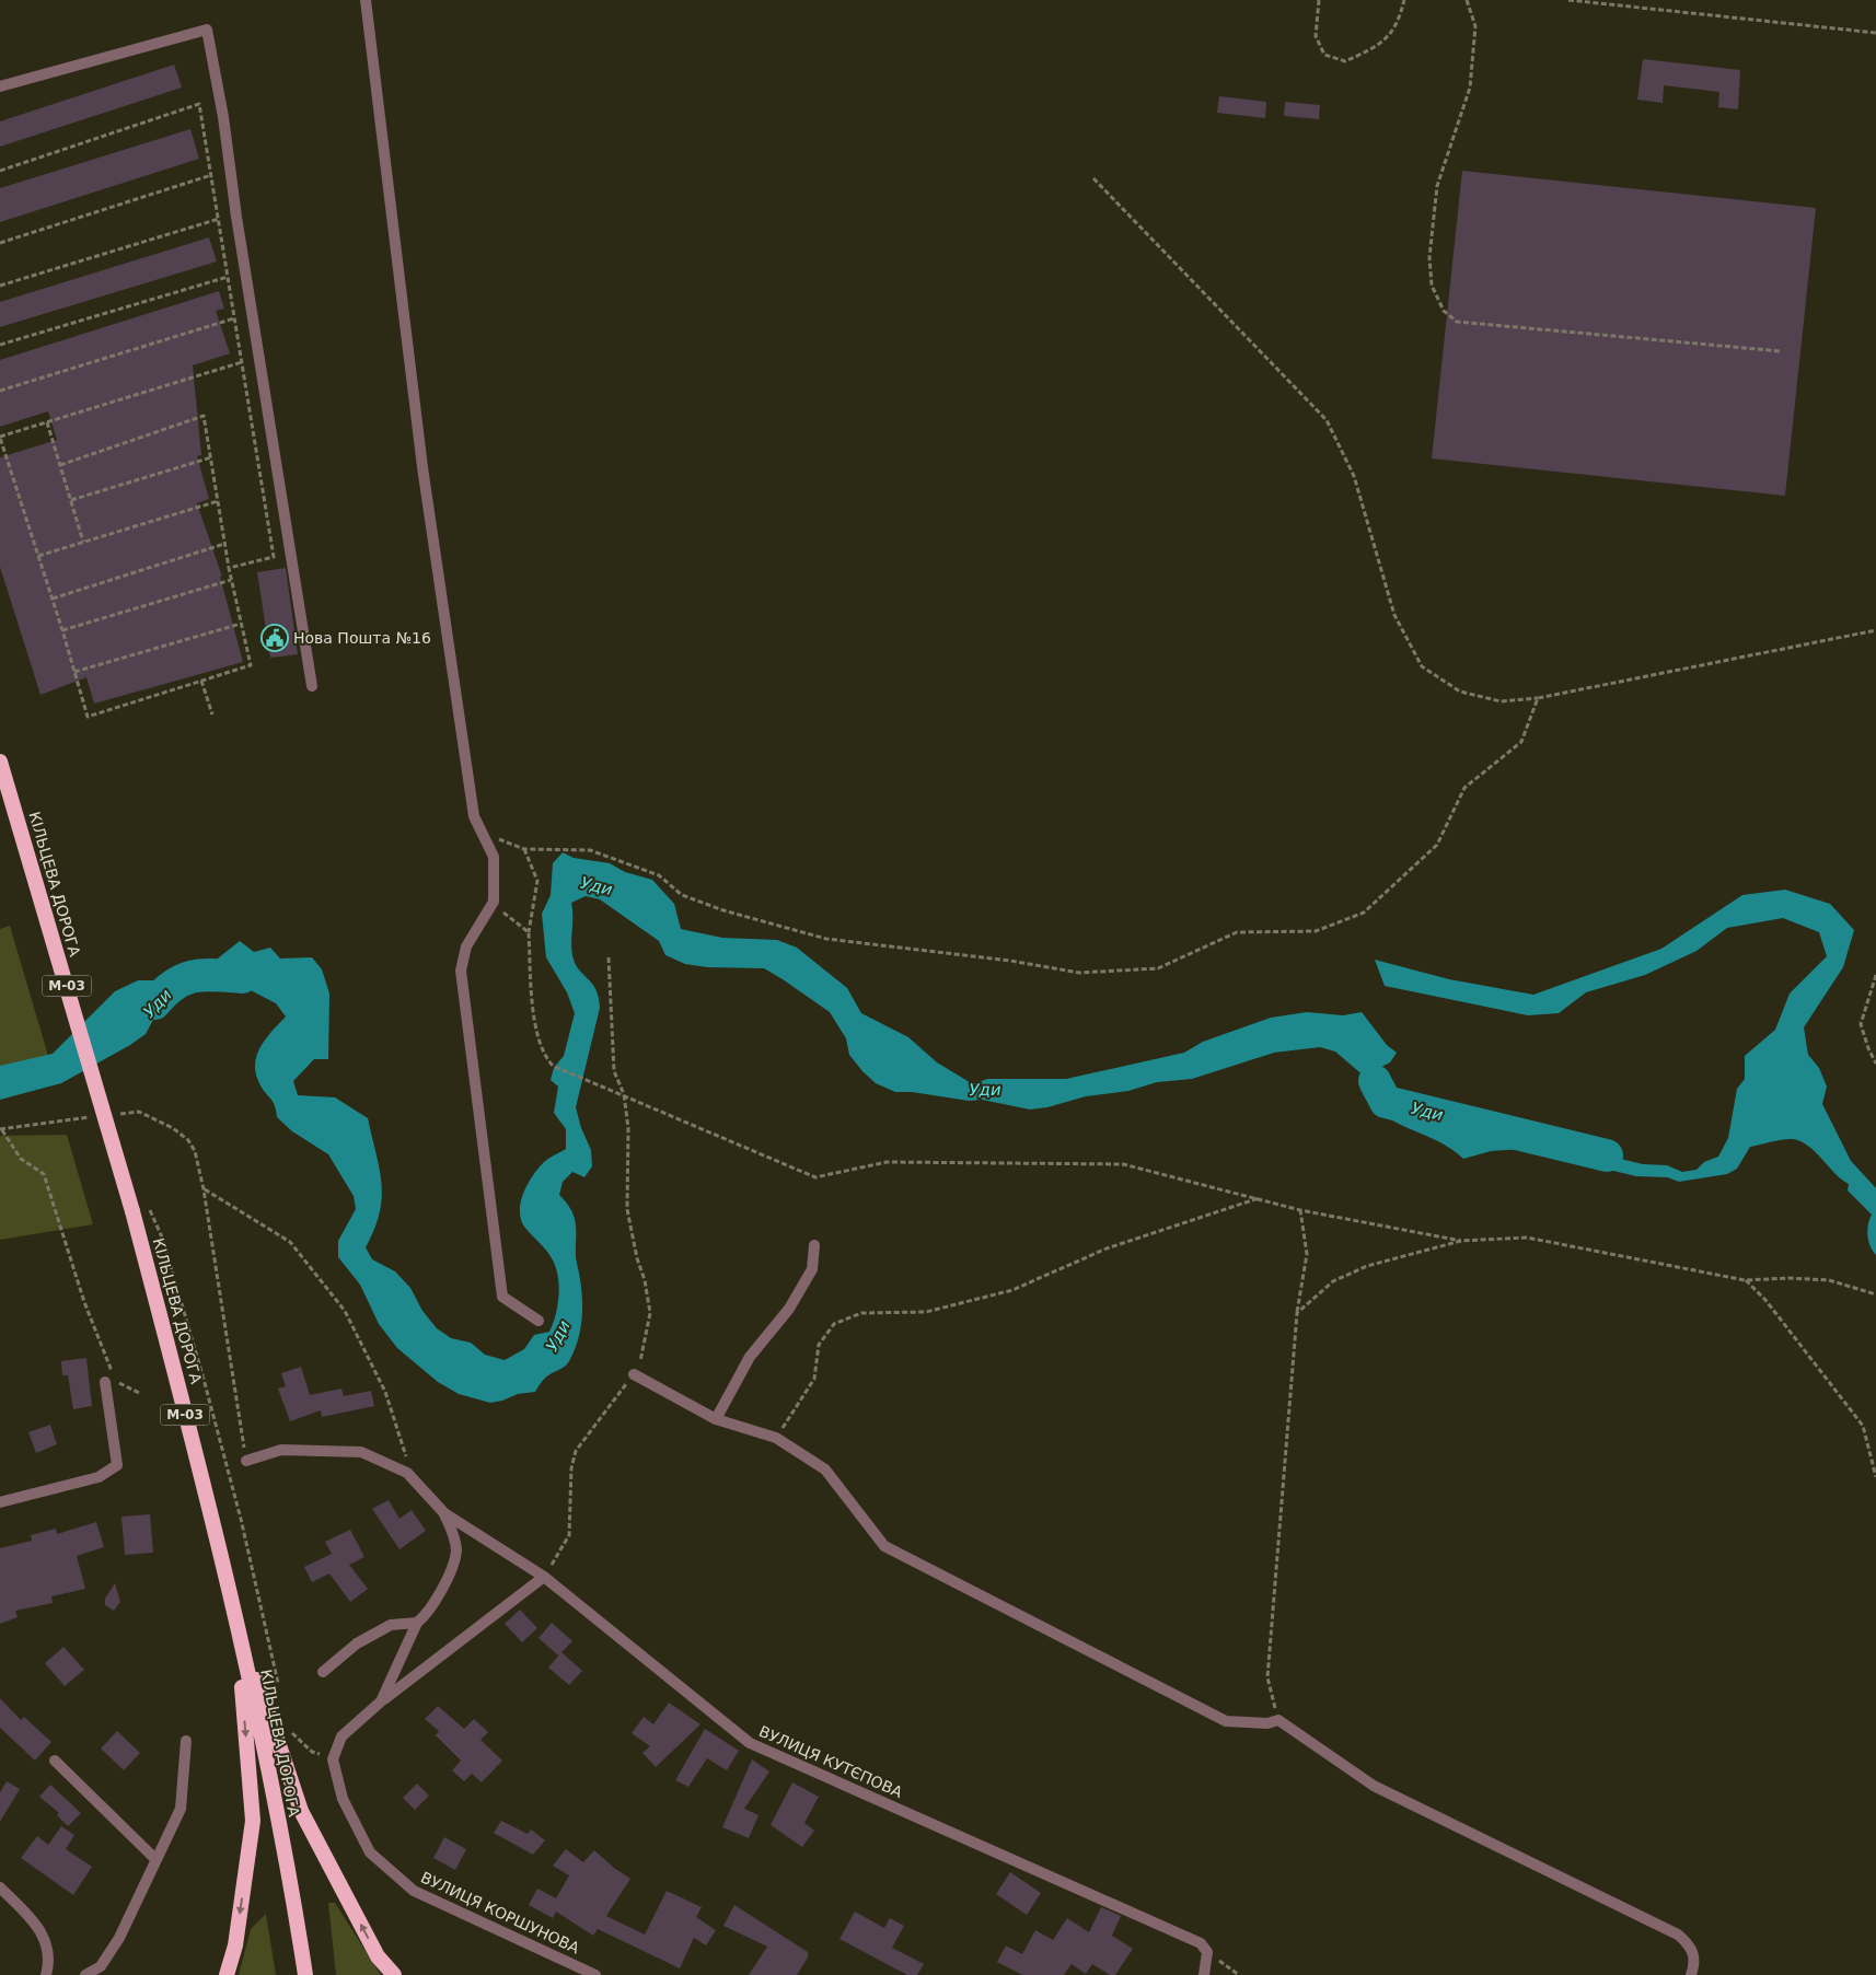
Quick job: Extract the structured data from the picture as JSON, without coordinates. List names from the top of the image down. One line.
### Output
{"streets":{"highway":["КІЛЬЦЕВА ДОРОГА","М-03"],"street":["ВУЛИЦЯ КУТЄПОВА","ВУЛИЦЯ КОРШУНОВА"]},"crossings":[["КІЛЬЦЕВА ДОРОГА","М-03"]],"water":["Уди"],"places":{"public building":["Нова Пошта №16"]}}
